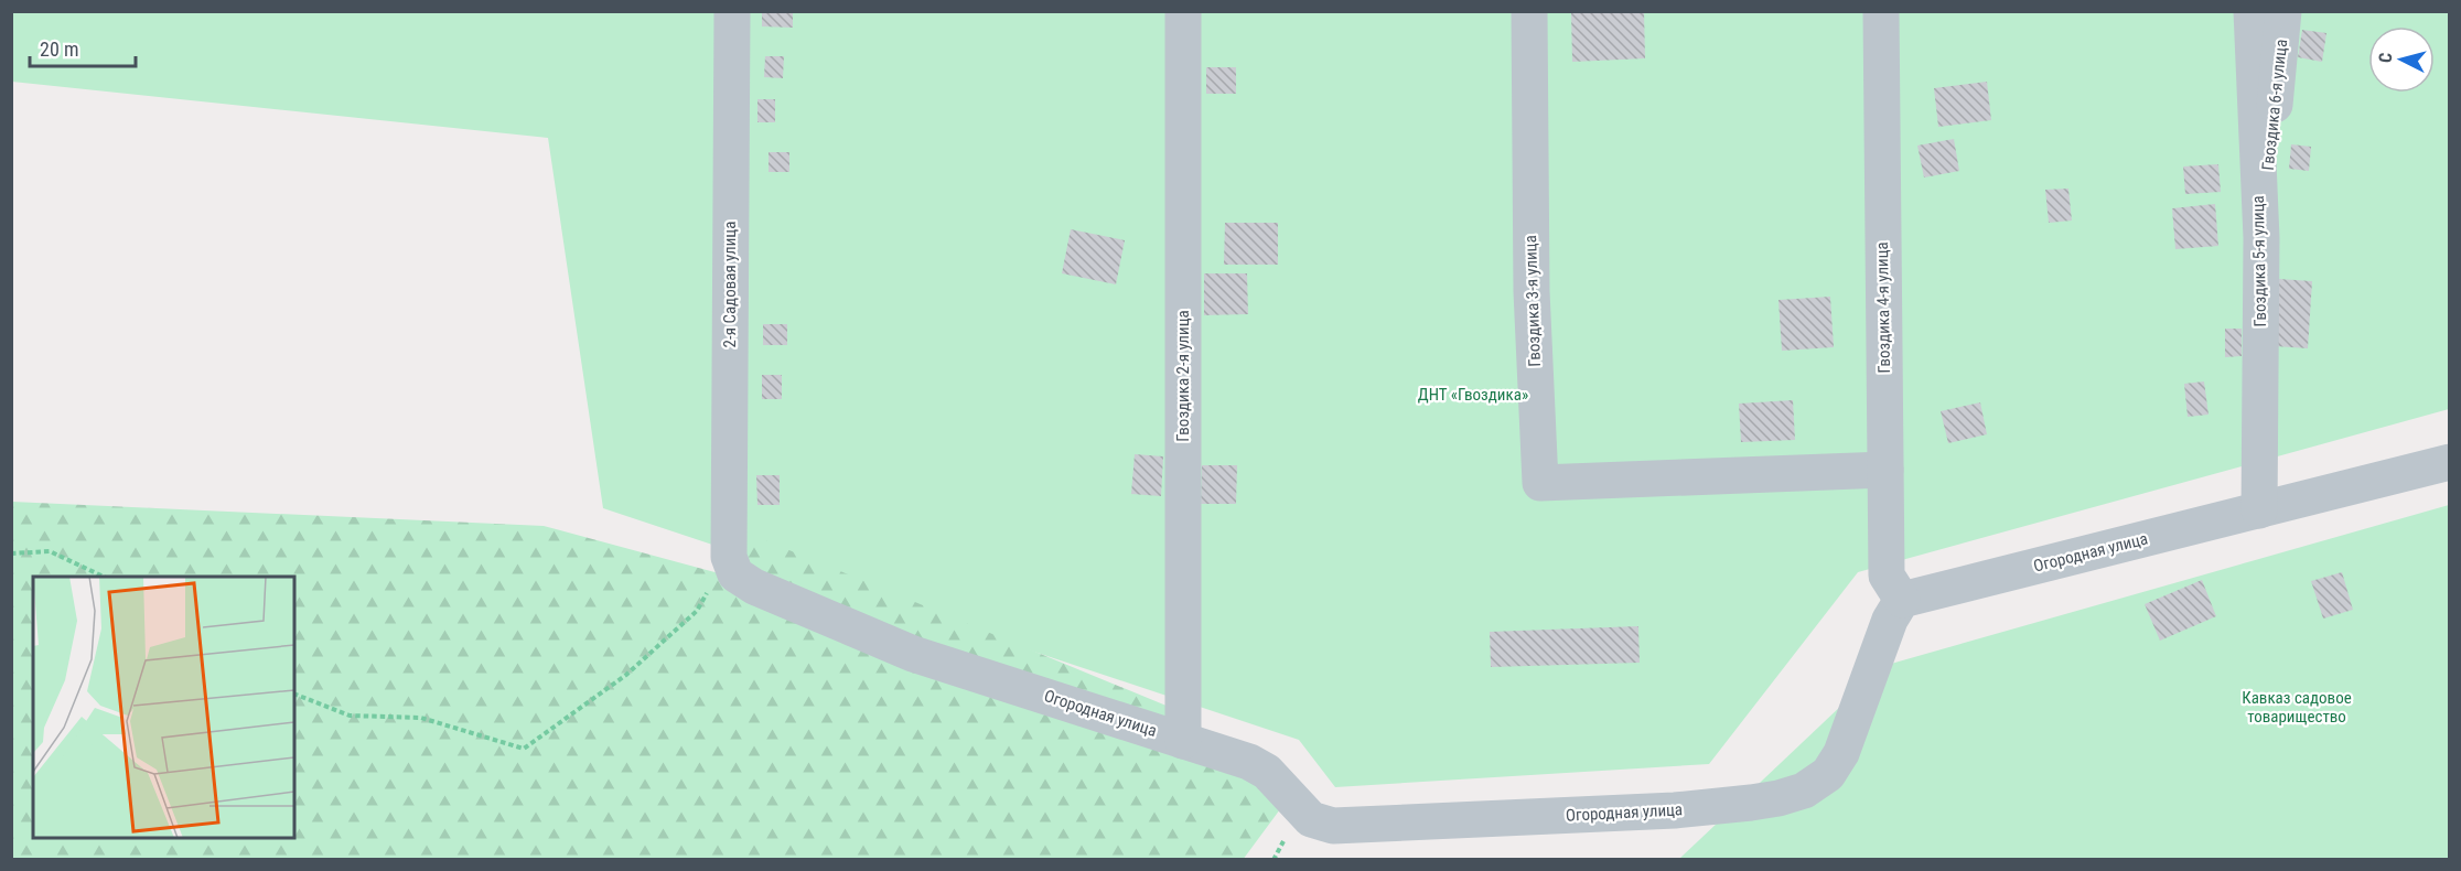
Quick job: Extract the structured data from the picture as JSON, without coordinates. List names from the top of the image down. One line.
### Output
{"streets":{"street":["Гвоздика 6-я улица","Гвоздика 5-я улица","2-я Садовая улица","Гвоздика 3-я улица","Гвоздика 4-я улица","Гвоздика 2-я улица","Огородная улица"]},"crossings":[["Гвоздика 6-я улица","Гвоздика 5-я улица"],["Гвоздика 5-я улица","Огородная улица"],["2-я Садовая улица","Огородная улица"],["Гвоздика 3-я улица","Гвоздика 4-я улица"],["Гвоздика 4-я улица","Огородная улица"],["Гвоздика 2-я улица","Огородная улица"]],"parks":["ДНТ «Гвоздика»","Кавказ садовое товарищество"],"scale_bar":"20 m","north":"left"}
